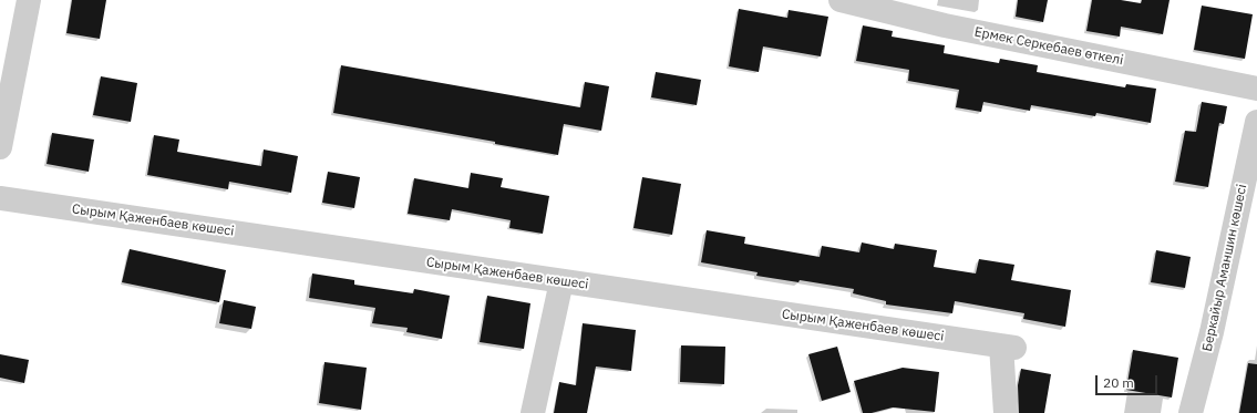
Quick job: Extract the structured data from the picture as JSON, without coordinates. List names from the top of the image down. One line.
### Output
{"streets":{"street":["Ермек Серкебаев өткелі","Сырым Қаженбаев көшесі","Беркайыр Аманшин көшесі"]},"scale_bar":"20 m"}
